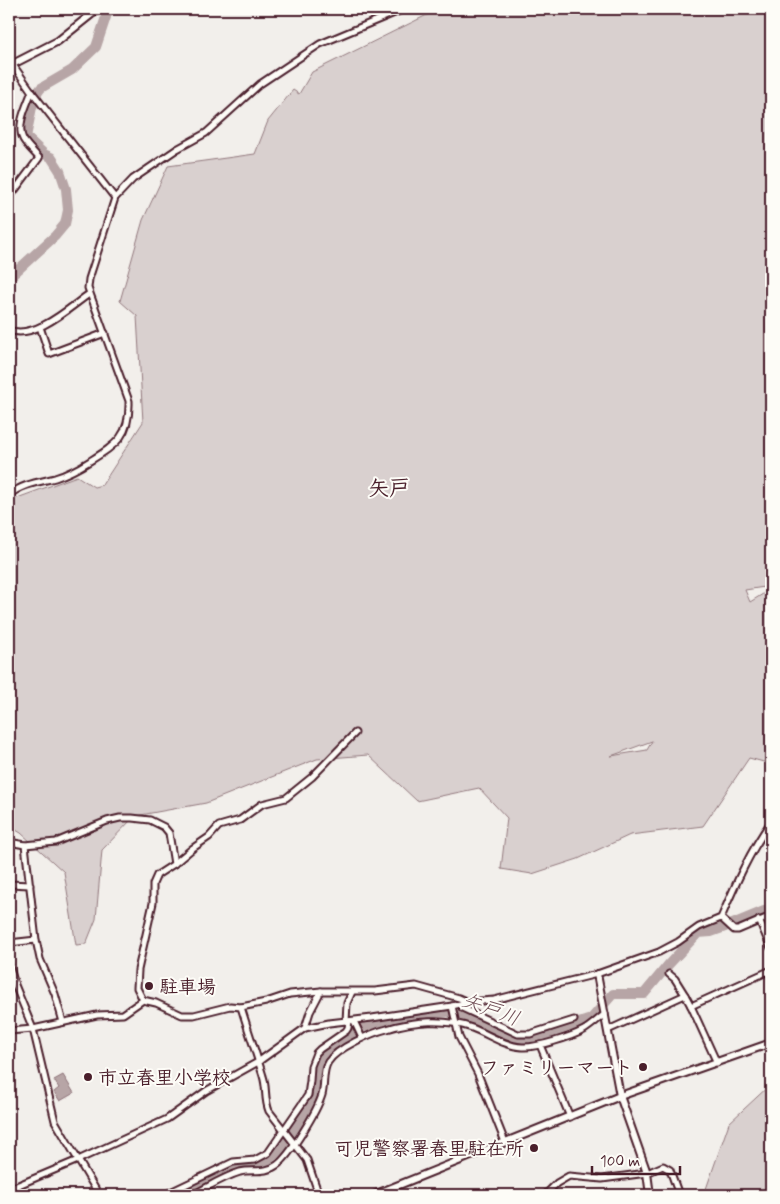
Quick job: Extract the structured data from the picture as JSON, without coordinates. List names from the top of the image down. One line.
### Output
{"districts":["矢戸"],"water":["矢戸川"],"places":["駐車場","ファミリーマート","市立春里小学校","可児警察署春里駐在所"],"scale_bar":"100 m"}
